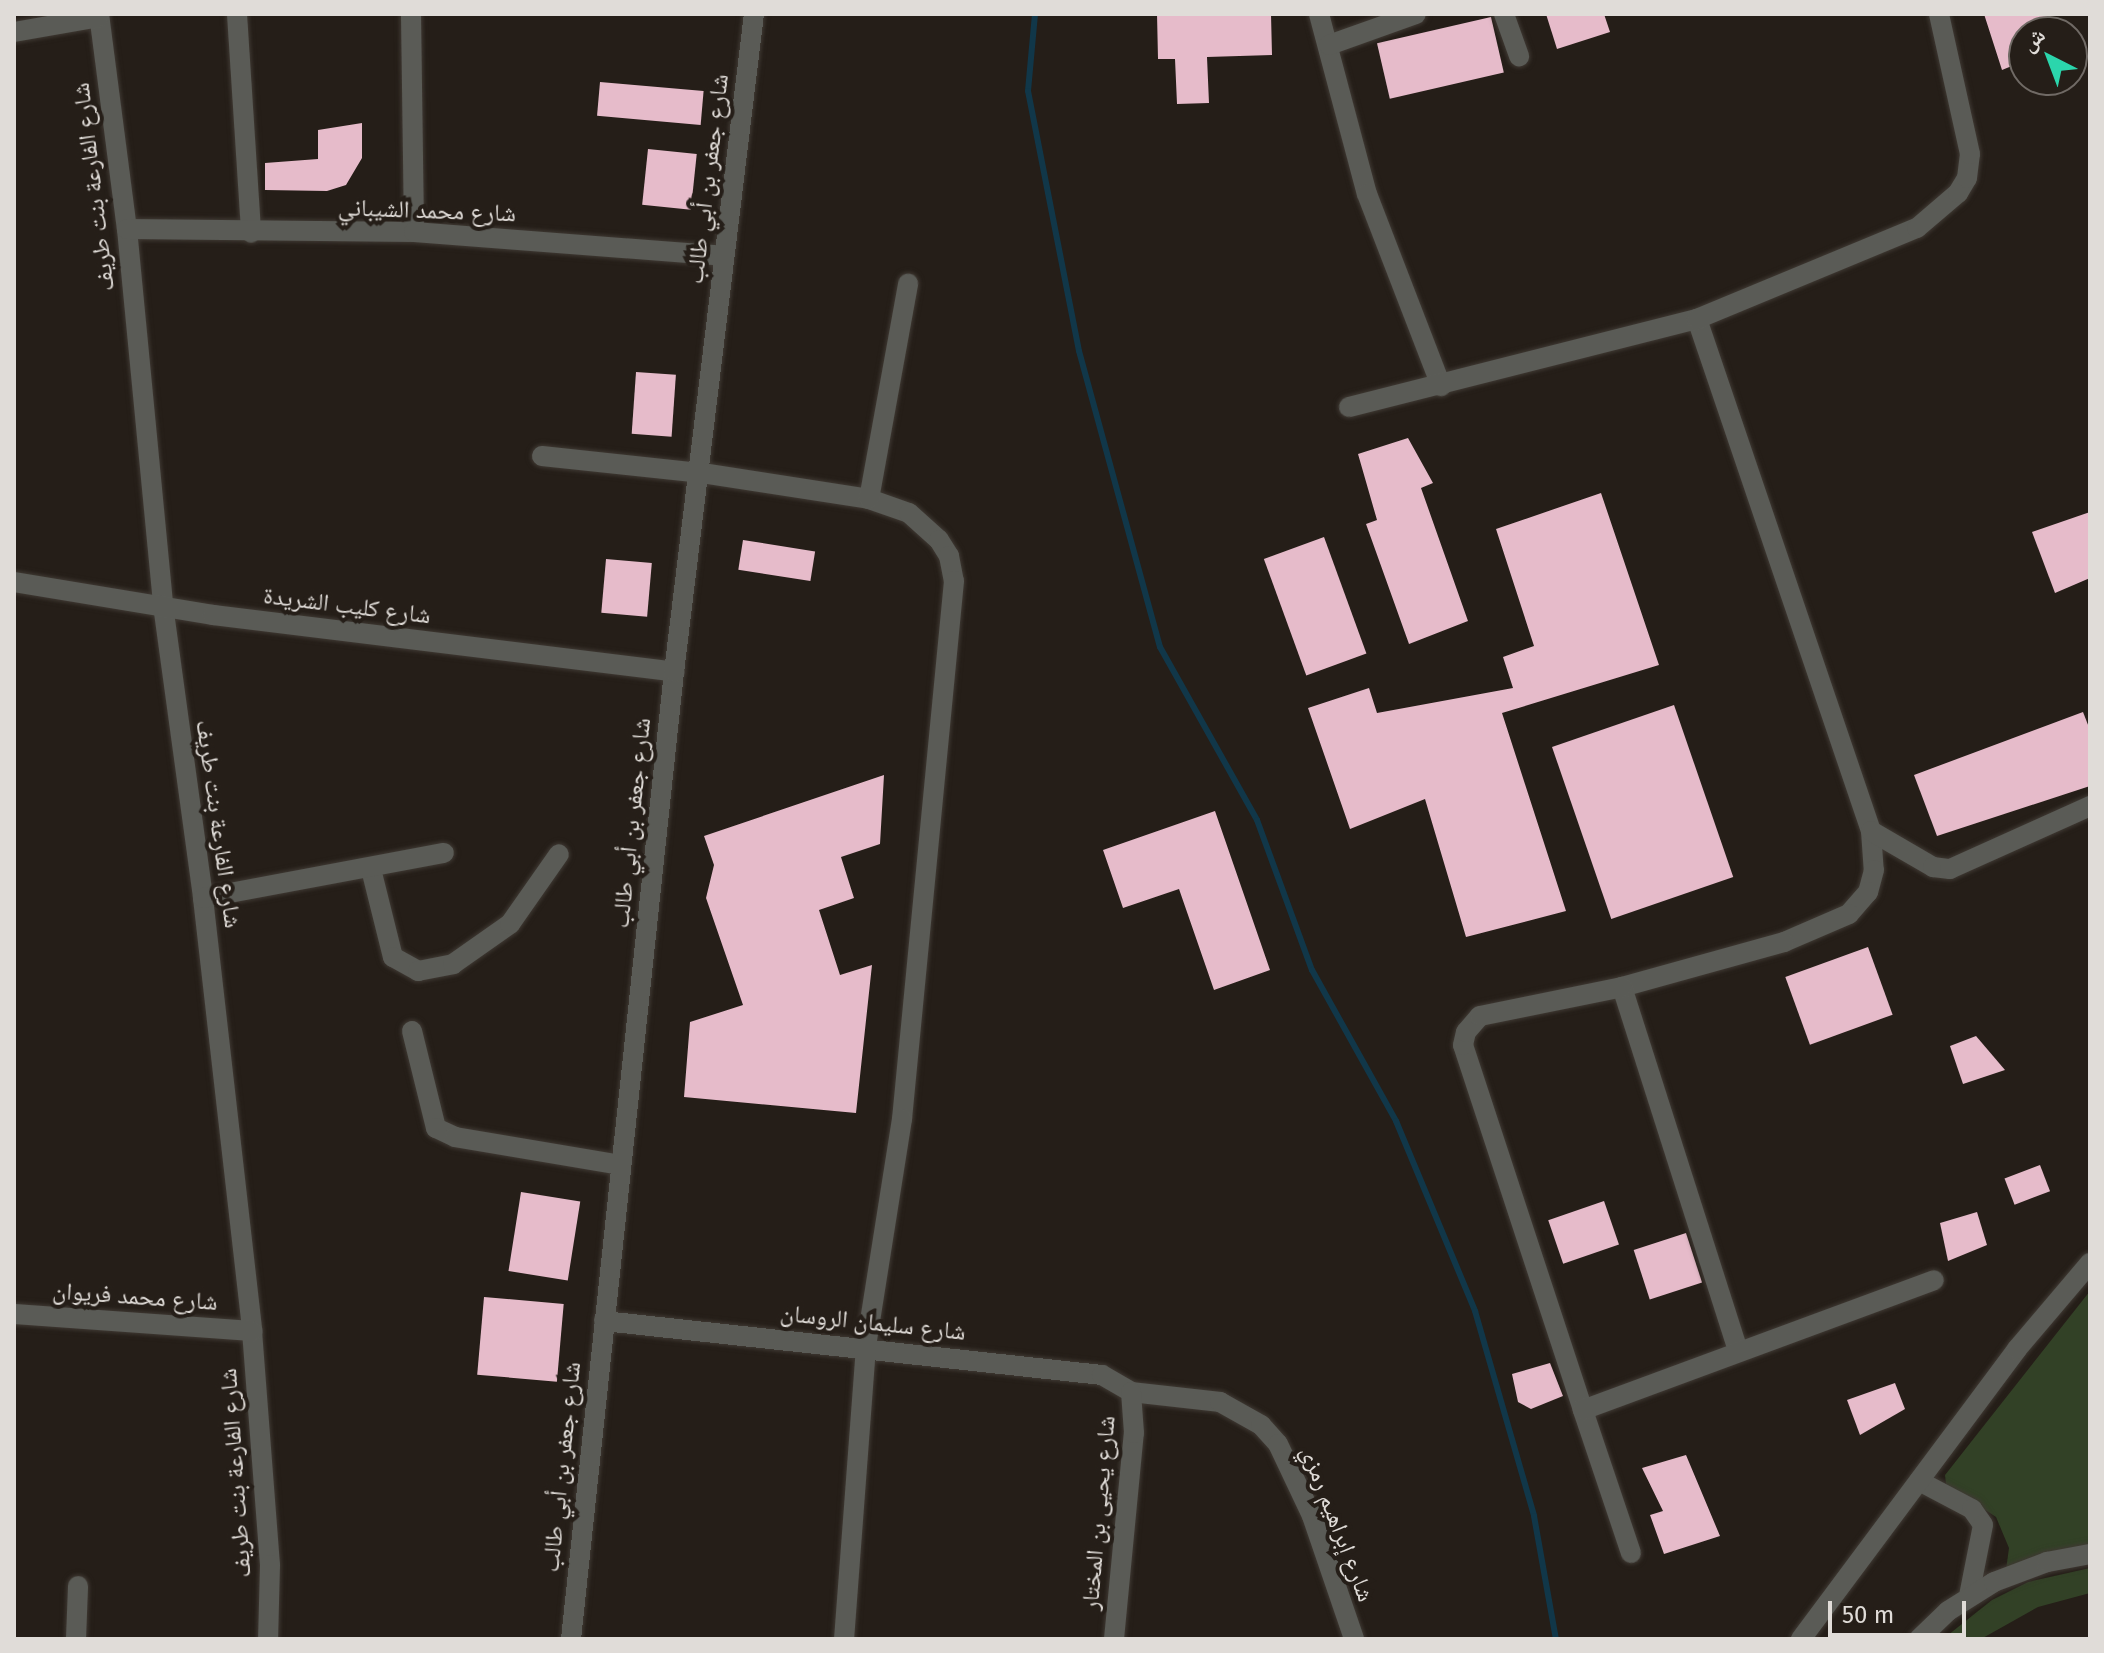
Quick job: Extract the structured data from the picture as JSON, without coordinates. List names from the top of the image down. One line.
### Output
{"streets":{"street":["شارع جعفر بن أبي طالب","شارع الفارعة بنت طريف","شارع محمد الشيباني","شارع كليب الشريدة","شارع محمد فريوان","شارع سليمان الروسان","شارع يحيى بن المختار","شارع إبراهيم رمزي"]},"crossings":[["شارع جعفر بن أبي طالب","شارع محمد الشيباني"],["شارع جعفر بن أبي طالب","شارع كليب الشريدة"],["شارع جعفر بن أبي طالب","شارع سليمان الروسان"],["شارع الفارعة بنت طريف","شارع محمد الشيباني"],["شارع الفارعة بنت طريف","شارع كليب الشريدة"],["شارع الفارعة بنت طريف","شارع محمد فريوان"],["شارع سليمان الروسان","شارع يحيى بن المختار"],["شارع سليمان الروسان","شارع إبراهيم رمزي"],["شارع يحيى بن المختار","شارع إبراهيم رمزي"]],"scale_bar":"50 m","north":"top left"}
